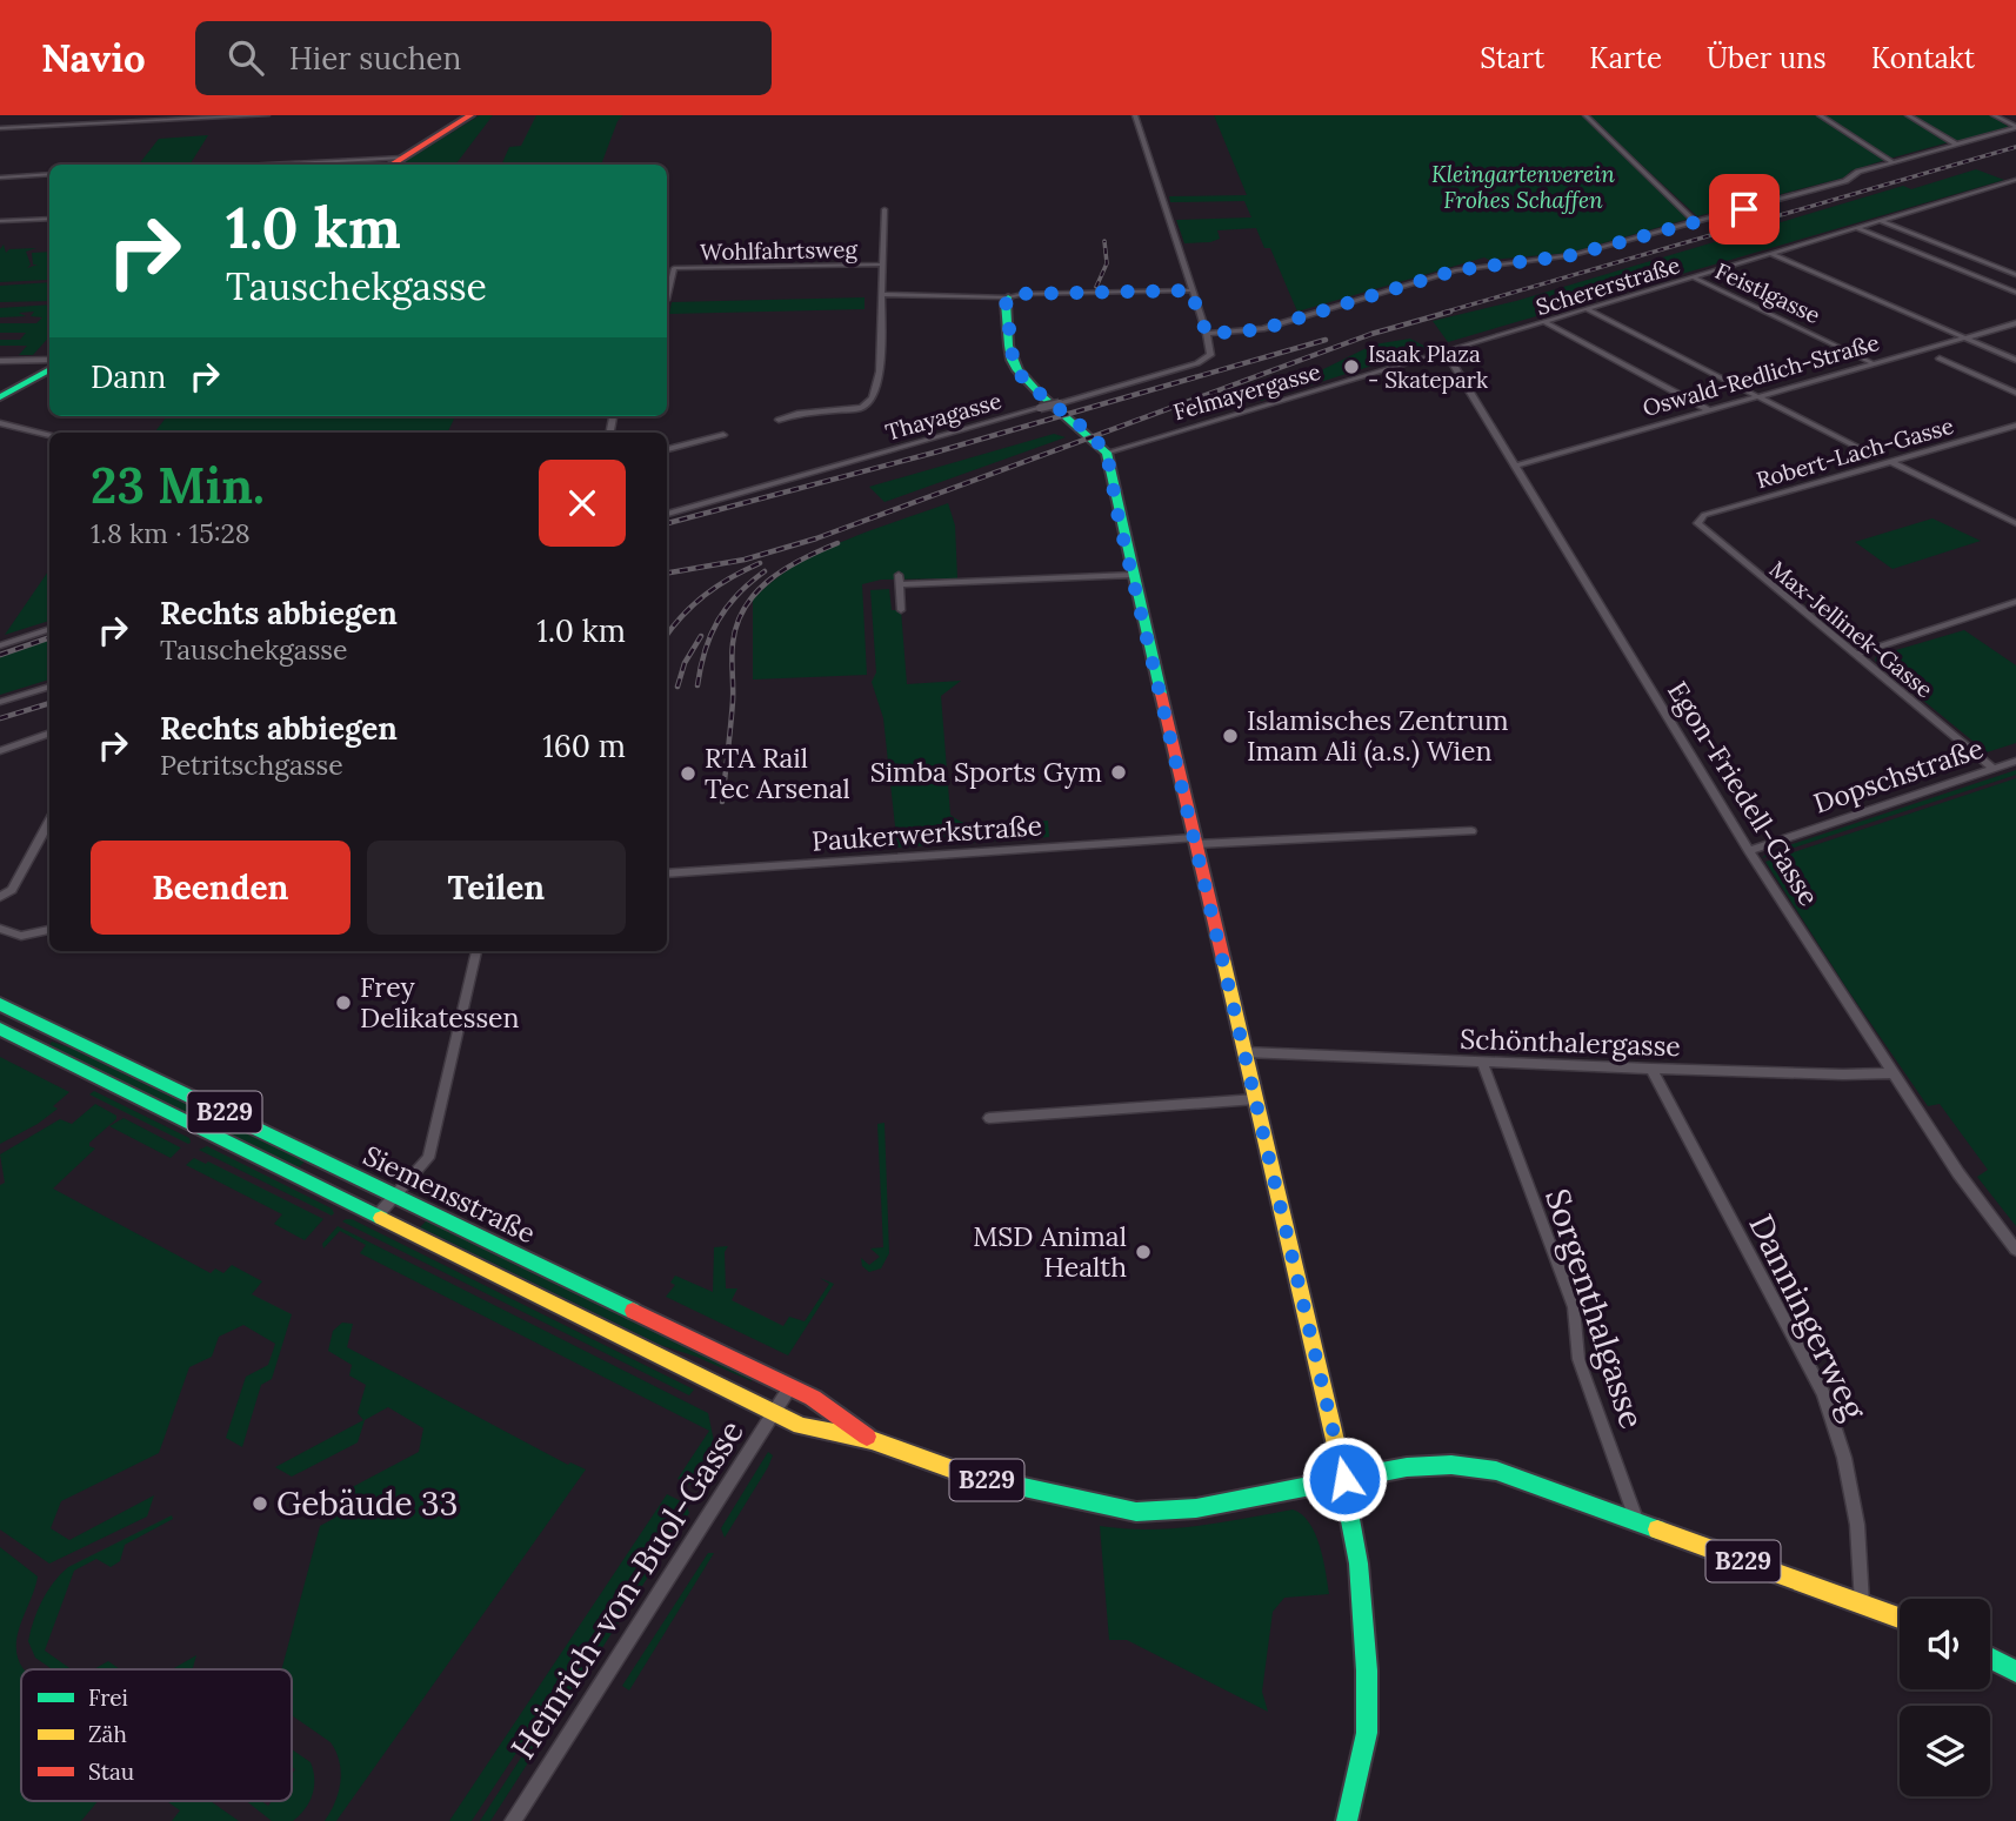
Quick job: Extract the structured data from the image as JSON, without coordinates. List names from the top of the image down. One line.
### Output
{"streets":{"street":["Wohlfahrtsweg","Schererstraße","Feistlgasse","Oswald-Redlich-Straße","Felmayergasse","Thayagasse","Robert-Lach-Gasse","Max-Jellinek-Gasse","Dopschstraße","Egon-Friedell-Gasse","Paukerwerkstraße","Schönthalergasse","B229","Siemensstraße","Sorgenthalgasse","Danningerweg","Heinrich-von-Buol-Gasse"]},"crossings":[["Schererstraße","Feistlgasse"],["Schererstraße","Felmayergasse"],["Schererstraße","Egon-Friedell-Gasse"],["Feistlgasse","Oswald-Redlich-Straße"],["Oswald-Redlich-Straße","Egon-Friedell-Gasse"],["Felmayergasse","Egon-Friedell-Gasse"],["Robert-Lach-Gasse","Max-Jellinek-Gasse"],["Max-Jellinek-Gasse","Dopschstraße"],["Dopschstraße","Egon-Friedell-Gasse"],["Egon-Friedell-Gasse","Schönthalergasse"],["Schönthalergasse","Sorgenthalgasse"],["Schönthalergasse","Danningerweg"],["Siemensstraße","Sorgenthalgasse"],["Siemensstraße","Danningerweg"],["Siemensstraße","Heinrich-von-Buol-Gasse"]],"parks":["Kleingartenverein Frohes Schaffen"],"places":["Isaak Plaza - Skatepark","Islamisches Zentrum Imam Ali (a.s.) Wien","Simba Sports Gym","RTA Rail Tec Arsenal","Frey Delikatessen","MSD Animal Health","Gebäude 33"],"legend":["Frei","Zäh","Stau"],"page":{"header":"Navio","search":"Hier suchen","nav":["Start","Karte","Über uns","Kontakt"],"turn":["1.0 km","Tauschekgasse"],"then":"Dann","heading":["23 Min.","1.8 km · 15:28"],"list":[{"name":"Rechts abbiegen","note":"Tauschekgasse","value":"1.0 km"},{"name":"Rechts abbiegen","note":"Petritschgasse","value":"160 m"}],"buttons":["Beenden","Teilen"]}}
